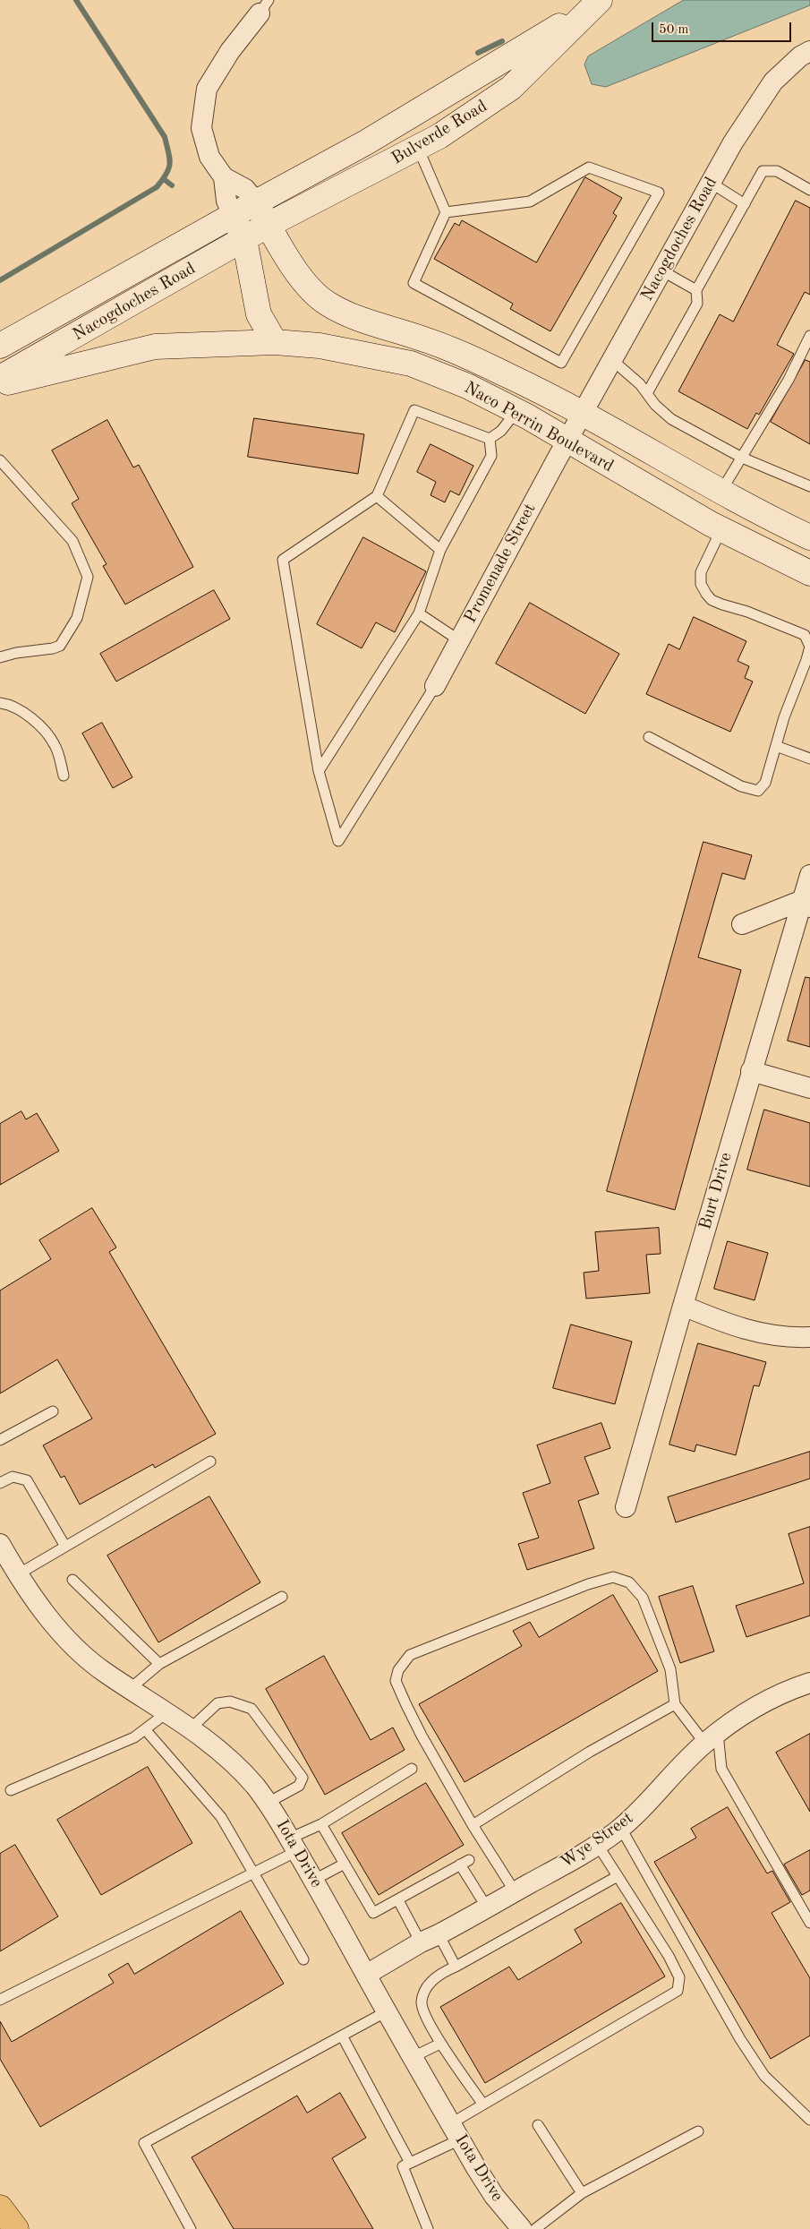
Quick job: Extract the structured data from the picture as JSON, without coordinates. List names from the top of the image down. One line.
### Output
{"streets":{"main road":["Bulverde Road","Nacogdoches Road","Naco Perrin Boulevard"],"street":["Promenade Street","Burt Drive","Wye Street","Iota Drive"]},"crossings":[["Bulverde Road","Nacogdoches Road"],["Bulverde Road","Naco Perrin Boulevard"],["Nacogdoches Road","Naco Perrin Boulevard"],["Nacogdoches Road","Promenade Street"],["Naco Perrin Boulevard","Promenade Street"],["Wye Street","Iota Drive"]],"scale_bar":"50 m"}
